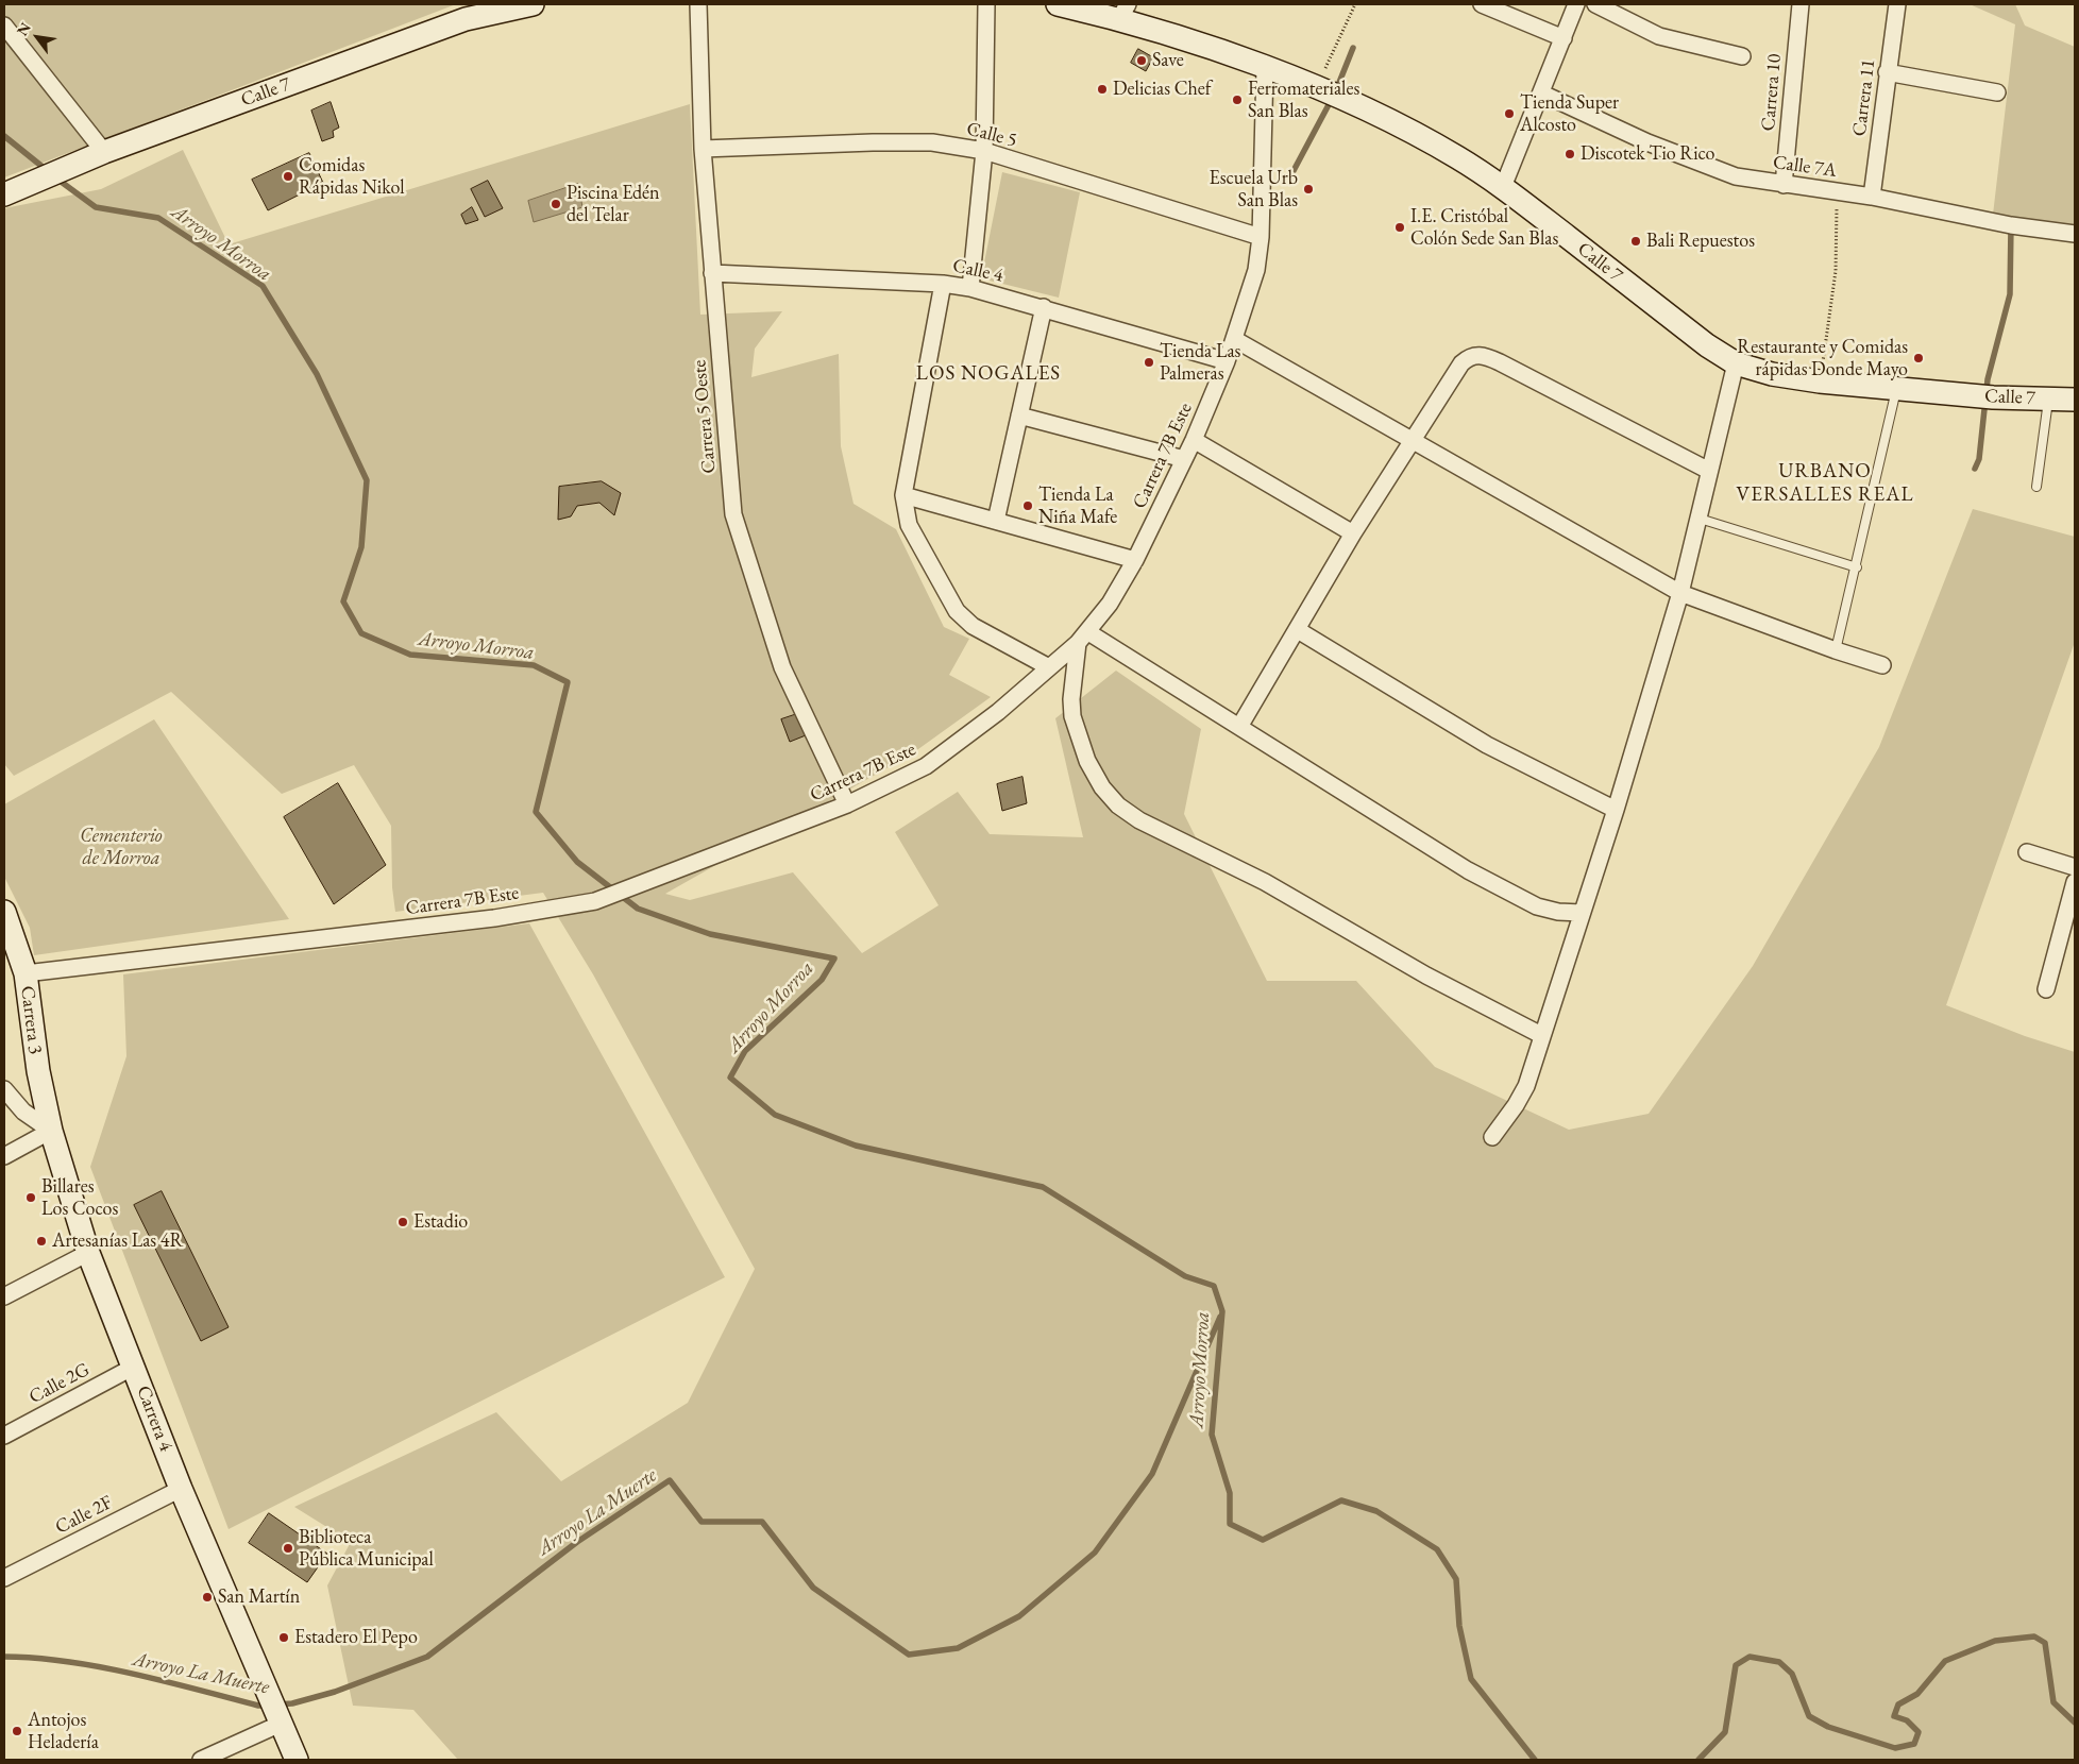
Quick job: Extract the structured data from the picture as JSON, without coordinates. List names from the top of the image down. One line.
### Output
{"streets":{"street":["Calle 7","Carrera 10","Carrera 11","Calle 5","Calle 7A","Calle 4","Carrera 5 Oeste","Carrera 7B Este","Carrera 3","Calle 2G","Carrera 4","Calle 2F"]},"crossings":[["Calle 7","Carrera 7B Este"],["Carrera 10","Calle 7A"],["Carrera 11","Calle 7A"],["Calle 5","Carrera 5 Oeste"],["Calle 5","Carrera 7B Este"],["Calle 4","Carrera 5 Oeste"],["Calle 4","Carrera 7B Este"],["Carrera 5 Oeste","Carrera 7B Este"],["Carrera 7B Este","Carrera 3"],["Carrera 3","Carrera 4"],["Calle 2G","Carrera 4"],["Carrera 4","Calle 2F"]],"districts":["LOS NOGALES","URBANO VERSALLES REAL"],"water":["Arroyo Morroa","Arroyo La Muerte"],"parks":["Cementerio de Morroa"],"places":["Save","Delicias Chef","Ferromateriales San Blas","Tienda Super Alcosto","Discotek Tio Rico","Comidas Rápidas Nikol","Escuela Urb San Blas","Piscina Edén del Telar","I.E. Cristóbal Colón Sede San Blas","Bali Repuestos","Restaurante y Comidas rápidas Donde Mayo","Tienda Las Palmeras","Tienda La Niña Mafe","Billares Los Cocos","Estadio","Artesanías Las 4R","Biblioteca Pública Municipal","San Martín","Estadero El Pepo","Antojos Heladería"],"north":"top left"}
